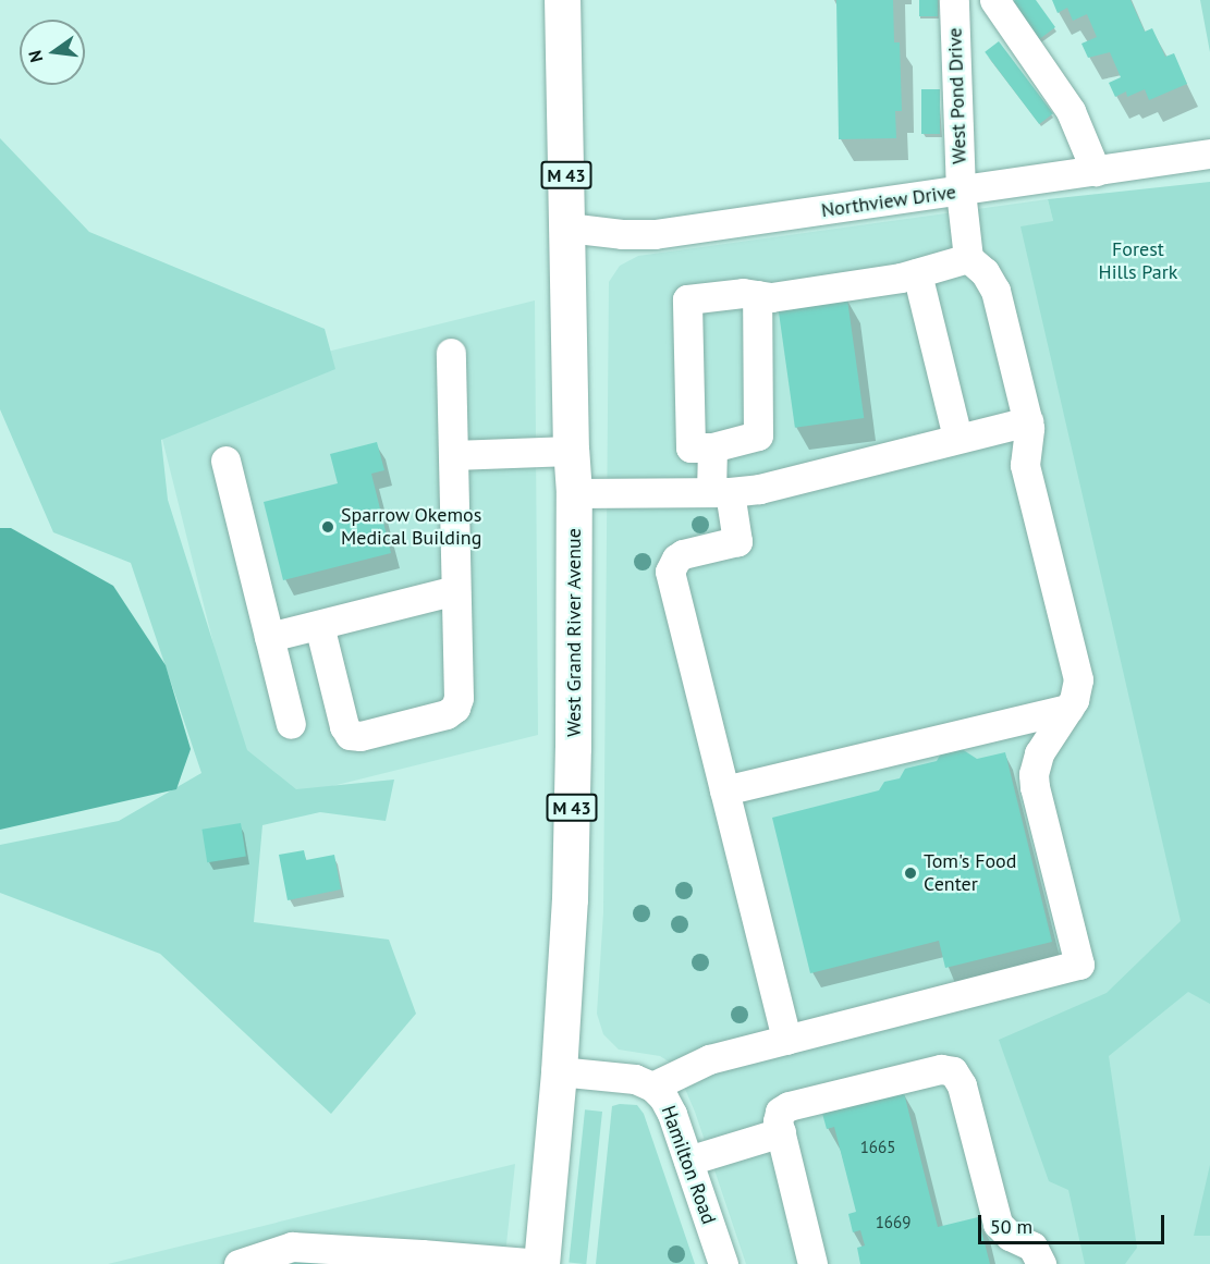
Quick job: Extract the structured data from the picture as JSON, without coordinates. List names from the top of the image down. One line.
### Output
{"streets":{"main road":["M 43","West Grand River Avenue"],"street":["West Pond Drive","Northview Drive","Hamilton Road"]},"crossings":[["West Pond Drive","Northview Drive"],["Northview Drive","West Grand River Avenue"],["West Grand River Avenue","Hamilton Road"]],"parks":["Forest Hills Park"],"places":["Sparrow Okemos Medical Building","Tom's Food Center"],"house_numbers":["1665","1669"],"scale_bar":"50 m","north":"left"}
